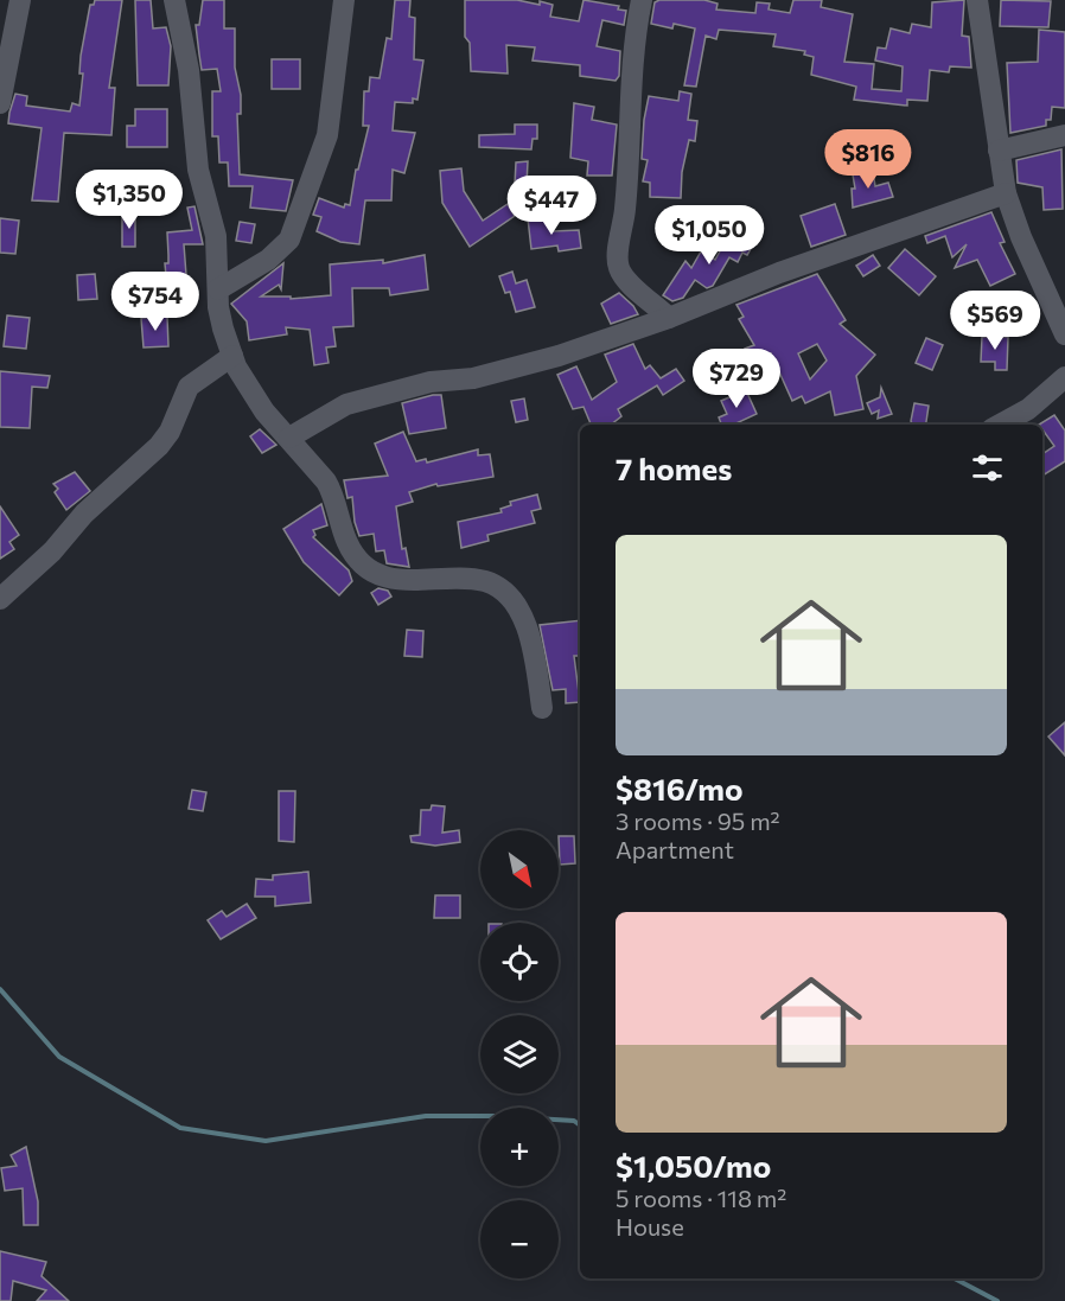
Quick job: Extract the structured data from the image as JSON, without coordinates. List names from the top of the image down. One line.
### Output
{"north":"bottom right","page":{"price":["$816","$1,350","$447","$1,050","$754","$569","$729"],"heading":"7 homes","list":[{"name":"$816/mo","note":"3 rooms · 95 m² · Apartment"},{"name":"$1,050/mo","note":"5 rooms · 118 m² · House"}],"map_buttons":["+","−"]}}
